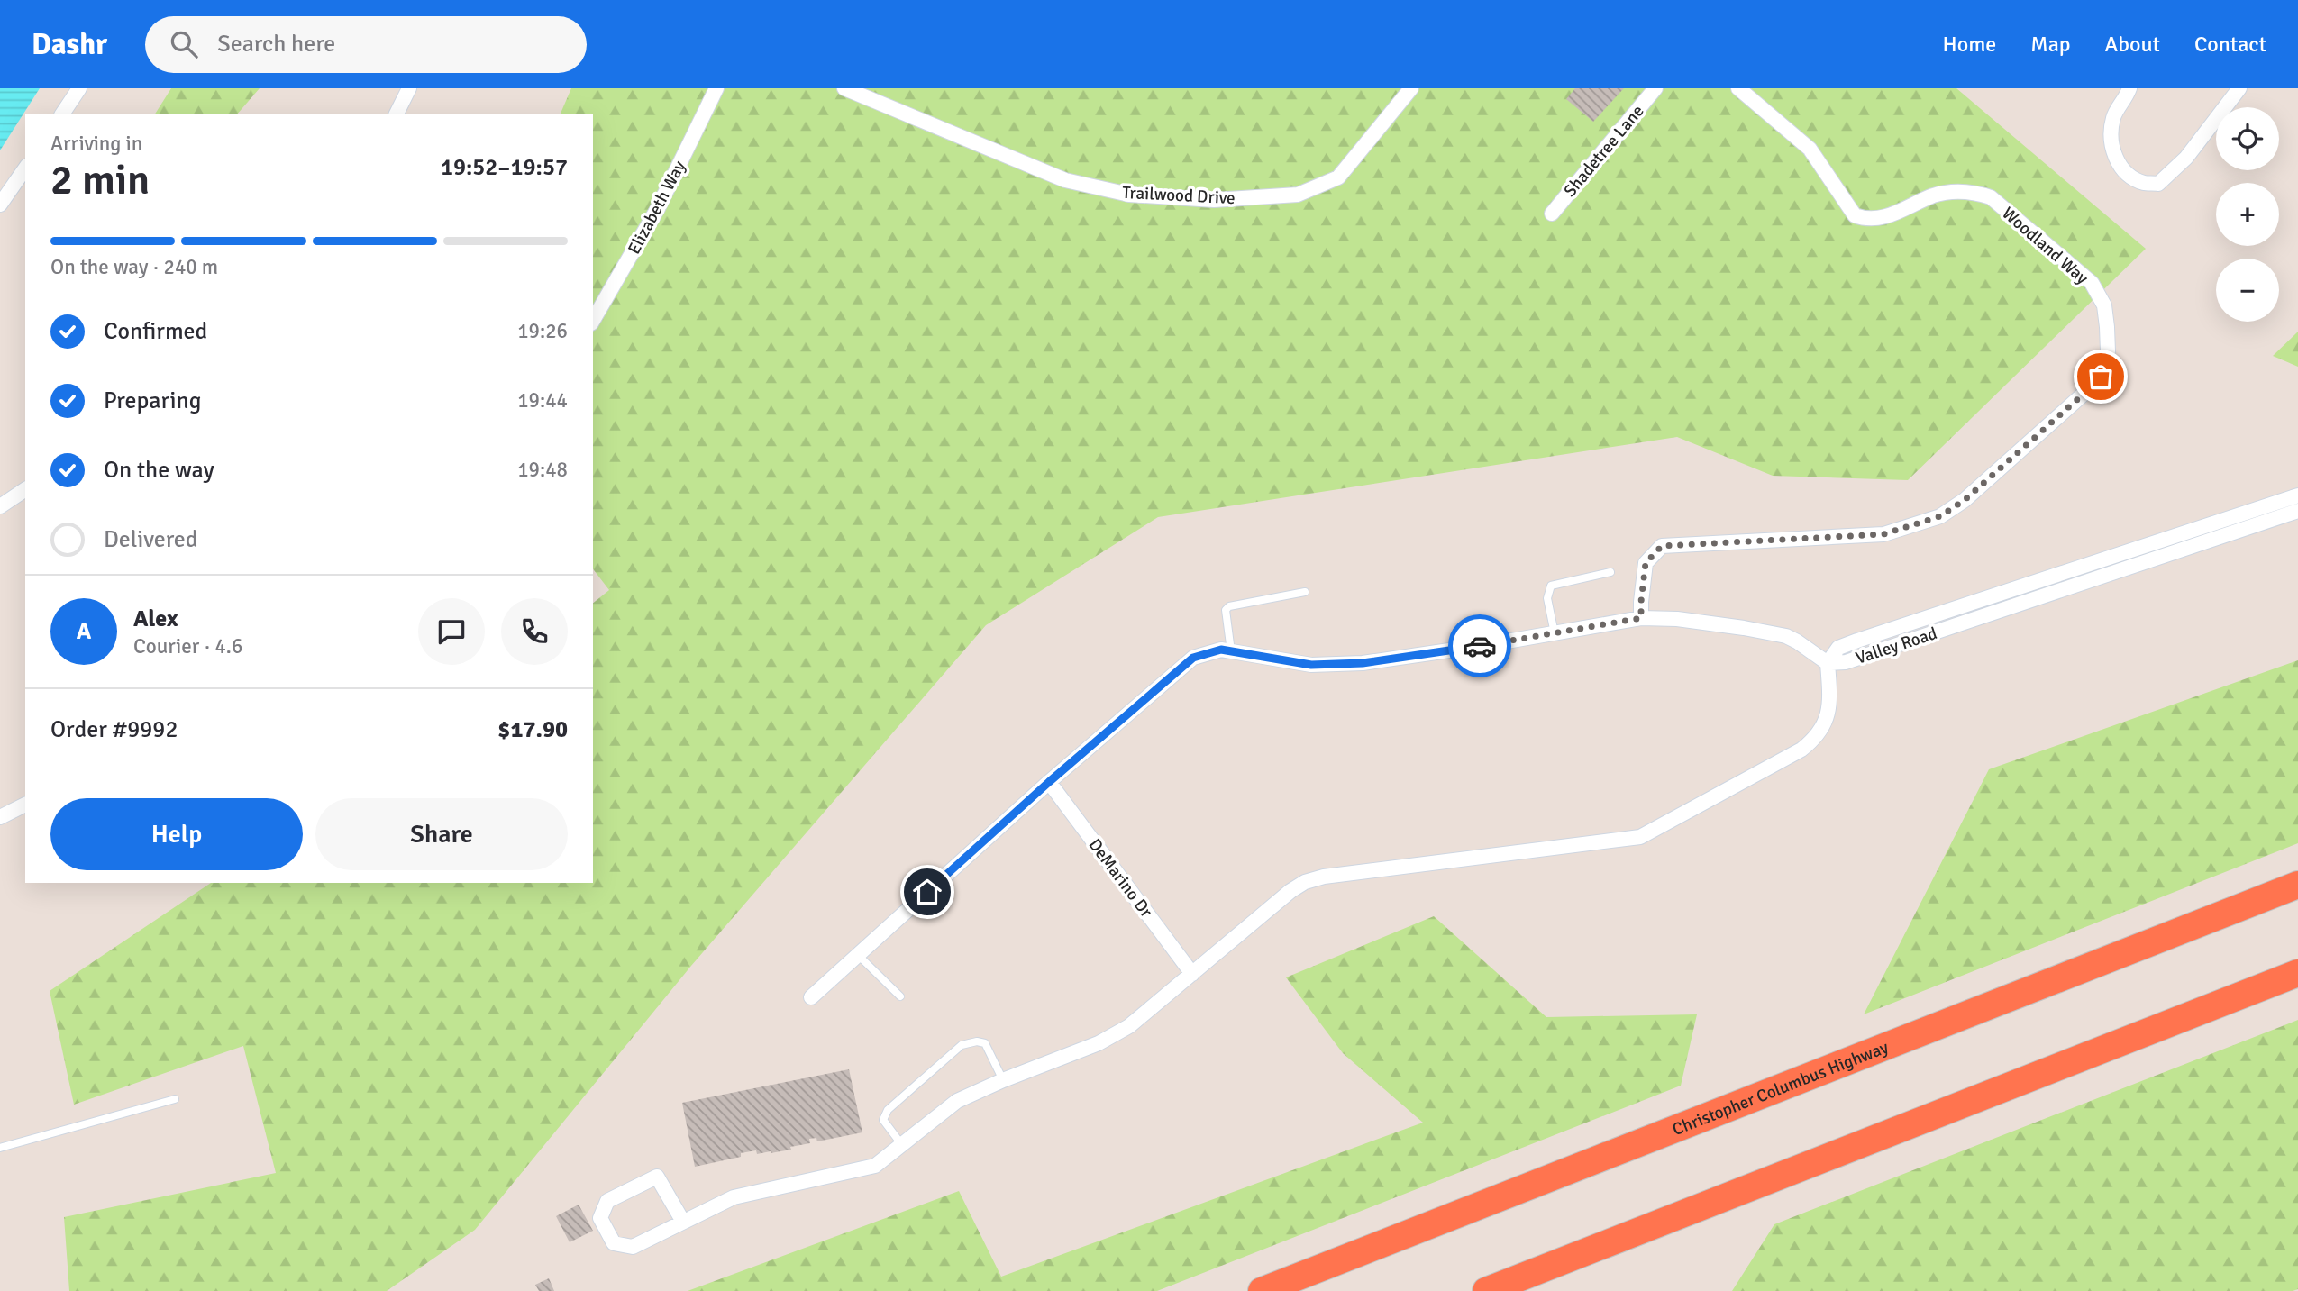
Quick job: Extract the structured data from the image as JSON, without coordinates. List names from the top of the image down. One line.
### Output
{"streets":{"highway":["Christopher Columbus Highway"],"street":["Shadetree Lane","Trailwood Drive","Elizabeth Way","Woodland Way","Valley Road","DeMarino Dr"]},"page":{"header":"Dashr","search":"Search here","nav":["Home","Map","About","Contact"],"map_buttons":["+","−"],"heading":["2 min","Arriving in","19:52–19:57"],"panel":["Alex","Courier · 4.6","Order #9992","$17.90"],"bar":"On the way · 240 m","list":[["Confirmed","19:26"],["Preparing","19:44"],["On the way","19:48"],"Delivered"],"round":"A","buttons":["Help","Share"]}}
